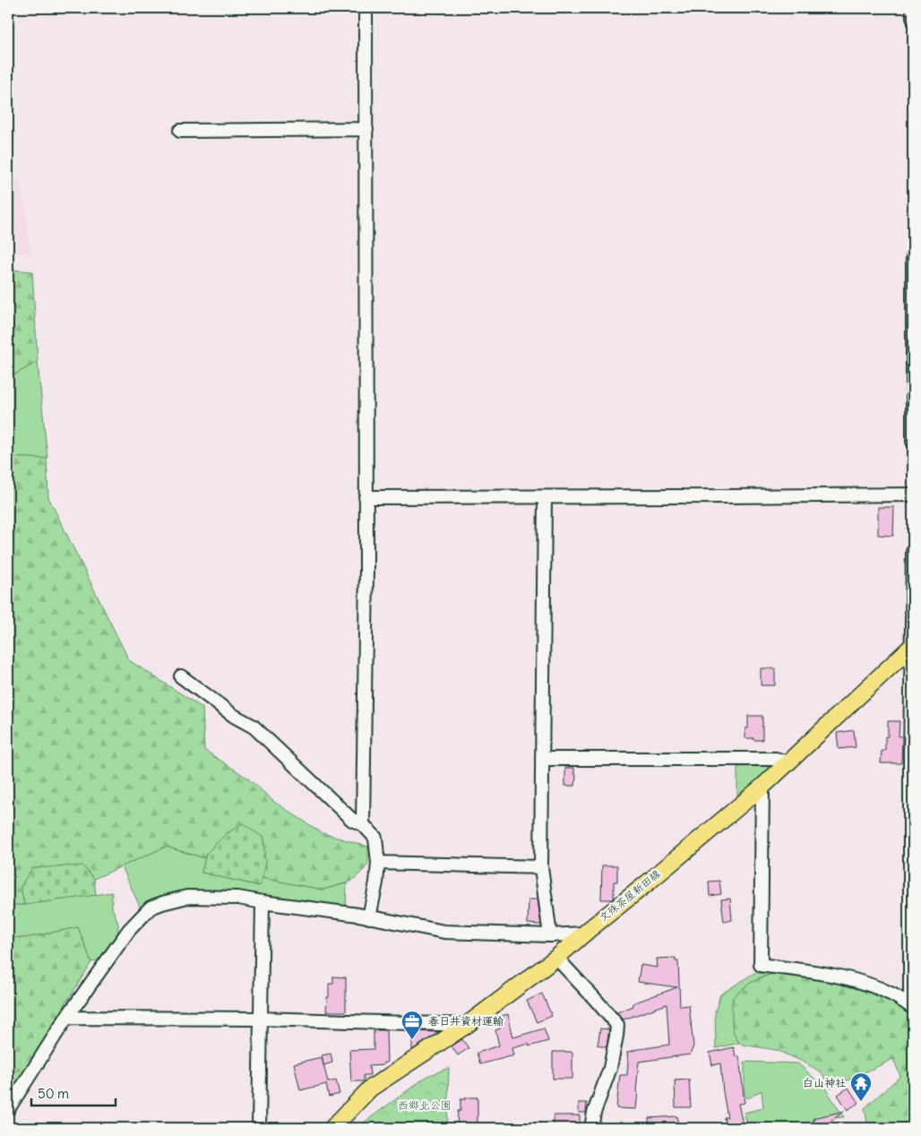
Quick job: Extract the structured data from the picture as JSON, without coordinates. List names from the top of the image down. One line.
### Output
{"streets":{"main road":["文殊茶屋新田線"]},"parks":["西郷北公園"],"places":{"office":["春日井資材運輸"],"temple":["白山神社"]},"scale_bar":"50 m"}
